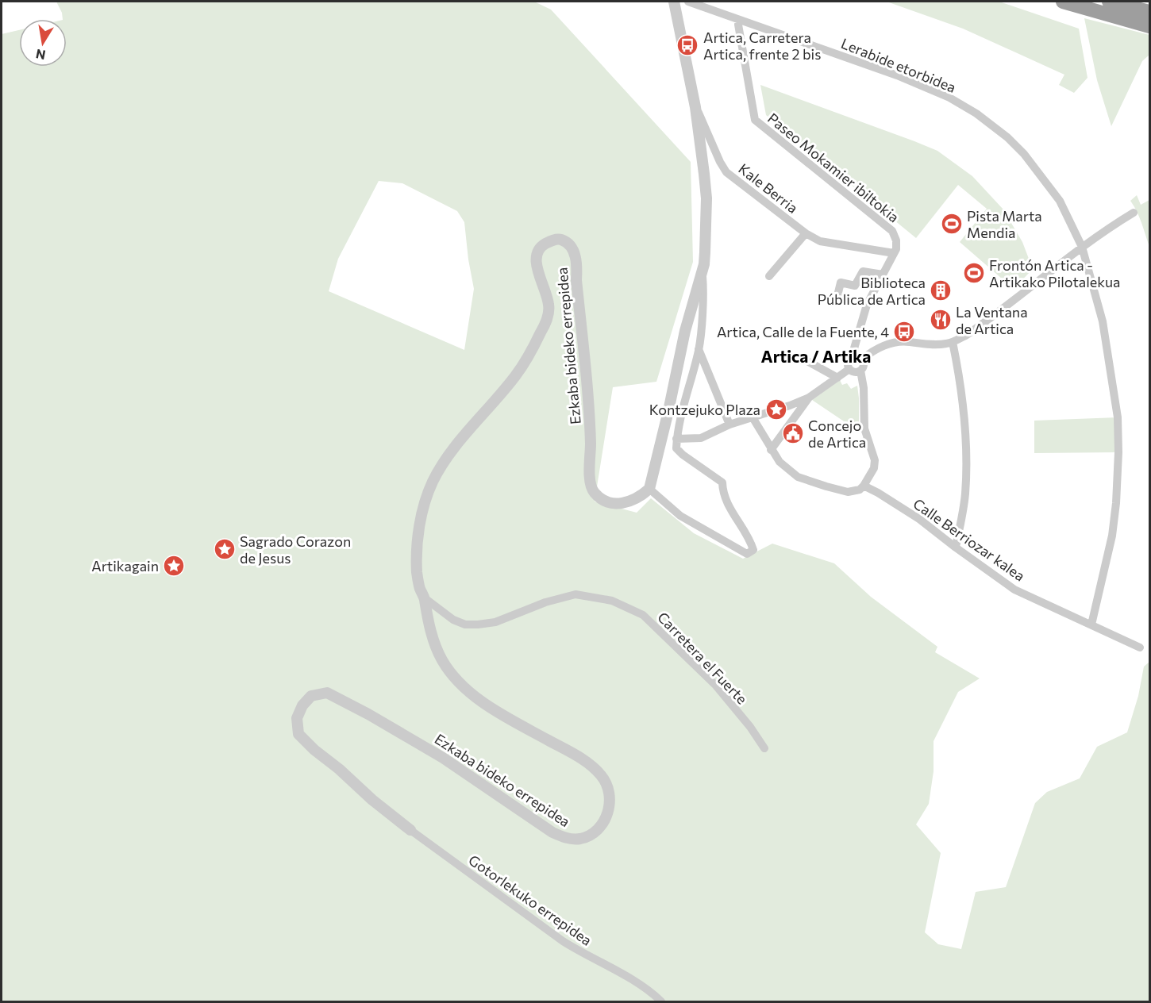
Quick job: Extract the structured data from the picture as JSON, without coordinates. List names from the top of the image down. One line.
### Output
{"streets":{"street":["Lerabide etorbidea","Paseo Mokamier ibiltokia","Kale Berria","Ezkaba bideko errepidea","Calle Berriozar kalea","Carretera el Fuerte","Gotorlekuko errepidea"]},"crossings":[["Lerabide etorbidea","Paseo Mokamier ibiltokia"],["Lerabide etorbidea","Calle Berriozar kalea"],["Paseo Mokamier ibiltokia","Kale Berria"],["Ezkaba bideko errepidea","Carretera el Fuerte"],["Ezkaba bideko errepidea","Gotorlekuko errepidea"]],"districts":["Artica / Artika"],"places":{"bus stop":["Artica, Carretera Artica, frente 2 bis","Artica, Calle de la Fuente, 4"],"sports":["Pista Marta Mendia","Frontón Artica - Artikako Pilotalekua"],"building":["Biblioteca Pública de Artica"],"restaurant":["La Ventana de Artica"],"place":["Kontzejuko Plaza","Sagrado Corazon de Jesus","Artikagain"],"public building":["Concejo de Artica"]},"north":"bottom"}
